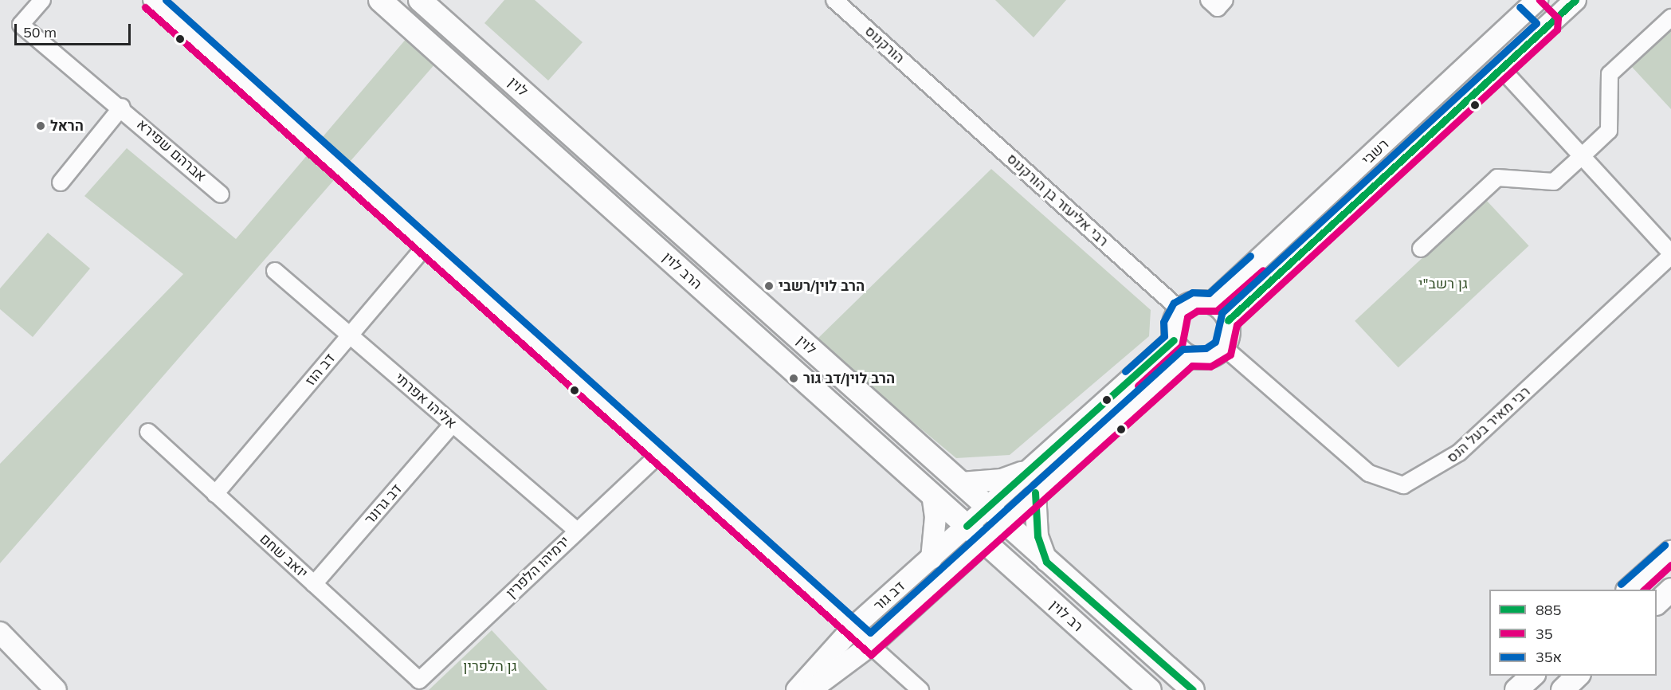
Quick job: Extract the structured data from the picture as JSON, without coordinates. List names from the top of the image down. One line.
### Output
{"streets":{"main road":["לוין","הרב לוין","רב לוין"],"street":["הורקנוס","אברהם שפירא","רשבי","רבי אליעזר בן הורקנוס","דב הוז","אליהו אפרתי","רבי מאיר בעל הנס","דב גרונר","יואב שחם","ירמיהו הלפרין","דב גור"]},"crossings":[["הורקנוס","רבי אליעזר בן הורקנוס"],["לוין","דב גור"],["רשבי","רבי אליעזר בן הורקנוס"],["רשבי","רבי מאיר בעל הנס"],["רשבי","דב גור"],["רבי אליעזר בן הורקנוס","רבי מאיר בעל הנס"],["רבי אליעזר בן הורקנוס","דב גור"],["הרב לוין","דב גור"],["הרב לוין","רב לוין"],["דב הוז","אליהו אפרתי"],["דב הוז","יואב שחם"],["אליהו אפרתי","דב גרונר"],["אליהו אפרתי","ירמיהו הלפרין"],["רבי מאיר בעל הנס","דב גור"],["דב גרונר","יואב שחם"],["יואב שחם","ירמיהו הלפרין"],["דב גור","רב לוין"]],"parks":["גן רשב\"י","גן הלפרין"],"places":["הראל","הרב לוין/רשבי","הרב לוין/דב גור"],"lines":["transit line 885","transit line 35","transit line 35א"],"legend":["885","35","35א"],"scale_bar":"50 m"}
